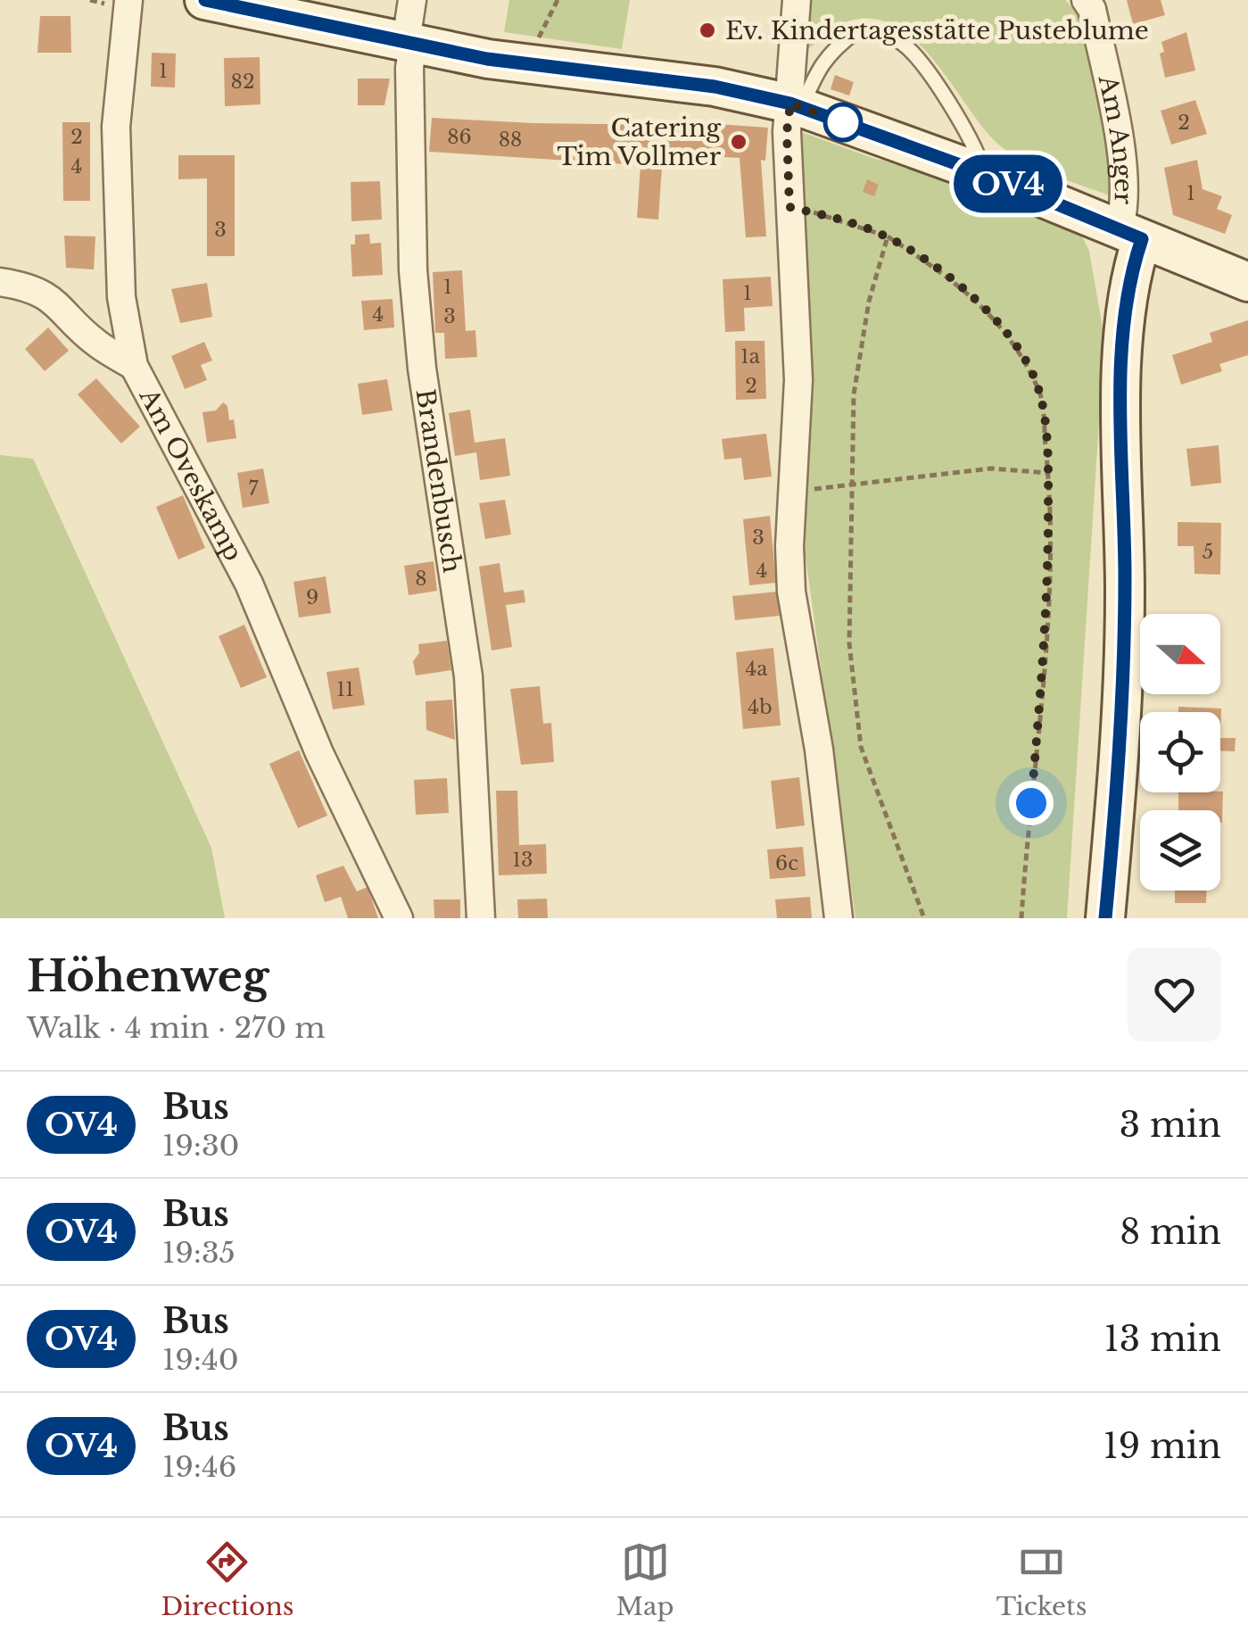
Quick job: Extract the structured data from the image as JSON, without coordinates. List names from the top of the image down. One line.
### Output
{"streets":{"street":["Am Anger","Am Oveskamp","Brandenbusch"]},"places":["Ev. Kindertagesstätte Pusteblume","Catering Tim Vollmer"],"lines":["bus line OV4"],"house_numbers":["1","82","2","2","86","88","4","1","3","1","1","4","3","1a","2","7","3","5","4","8","9","4a","11","4b","13","6c"],"north":"right","page":{"on_map":"OV4","heading":["Höhenweg","Walk · 4 min · 270 m"],"list":[{"mark":"OV4","name":"Bus","note":"19:30","value":"3 min"},{"mark":"OV4","name":"Bus","note":"19:35","value":"8 min"},{"mark":"OV4","name":"Bus","note":"19:40","value":"13 min"},{"mark":"OV4","name":"Bus","note":"19:46","value":"19 min"}],"tabs":["Directions","Map","Tickets"]}}
